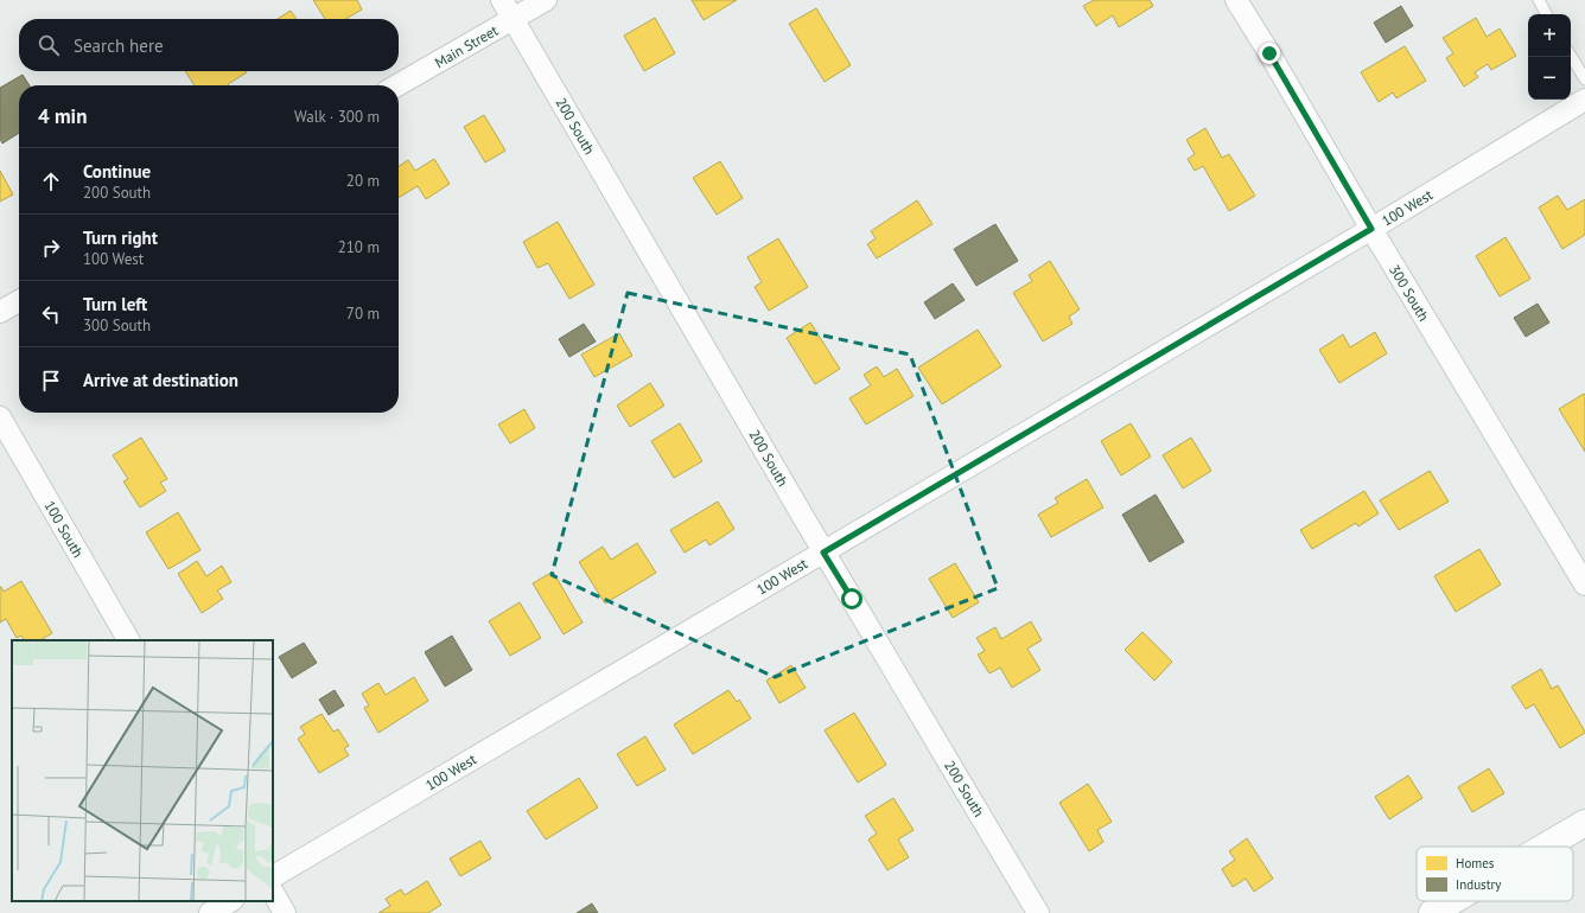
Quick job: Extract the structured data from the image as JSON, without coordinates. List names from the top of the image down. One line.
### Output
{"streets":{"street":["Main Street","200 South","100 West","300 South","100 South"]},"crossings":[["Main Street","200 South"],["200 South","100 West"],["100 West","300 South"]],"legend":["Homes","Industry"],"page":{"map_buttons":["+","−"],"search":"Search here","heading":["4 min","Walk · 300 m"],"list":[["Continue","200 South","20 m"],["Turn right","100 West","210 m"],["Turn left","300 South","70 m"],"Arrive at destination"]}}
